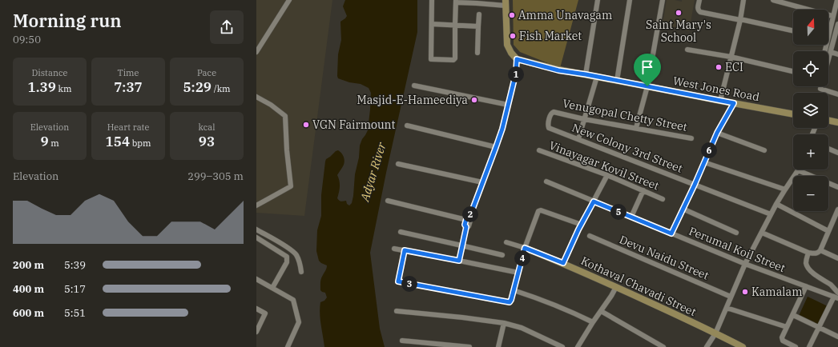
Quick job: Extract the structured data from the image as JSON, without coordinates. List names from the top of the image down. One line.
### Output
{"streets":{"street":["West Jones Road","Venugopal Chetty Street","New Colony 3rd Street","Vinayagar Kovil Street","Perumal Koil Street","Devu Naidu Street","Kothaval Chavadi Street"]},"crossings":[["Venugopal Chetty Street","New Colony 3rd Street"]],"water":["Adyar River"],"places":["Saint Mary's School","Amma Unavagam","Fish Market","ECI","Masjid-E-Hameediya","VGN Fairmount","Kamalam"],"north":"top","page":{"heading":["Morning run","09:50"],"map_buttons":["+","−"],"stats":[["Distance","1.39 km"],["Time","7:37"],["Pace","5:29 /km"],["Elevation","9 m"],["Heart rate","154 bpm"],["kcal","93"]],"pins":["1","6","5","2","4","3"],"chart":["Elevation","299–305 m"],"list":[{"name":"200 m","note":"5:39"},{"name":"400 m","note":"5:17"},{"name":"600 m","note":"5:51"}]}}
